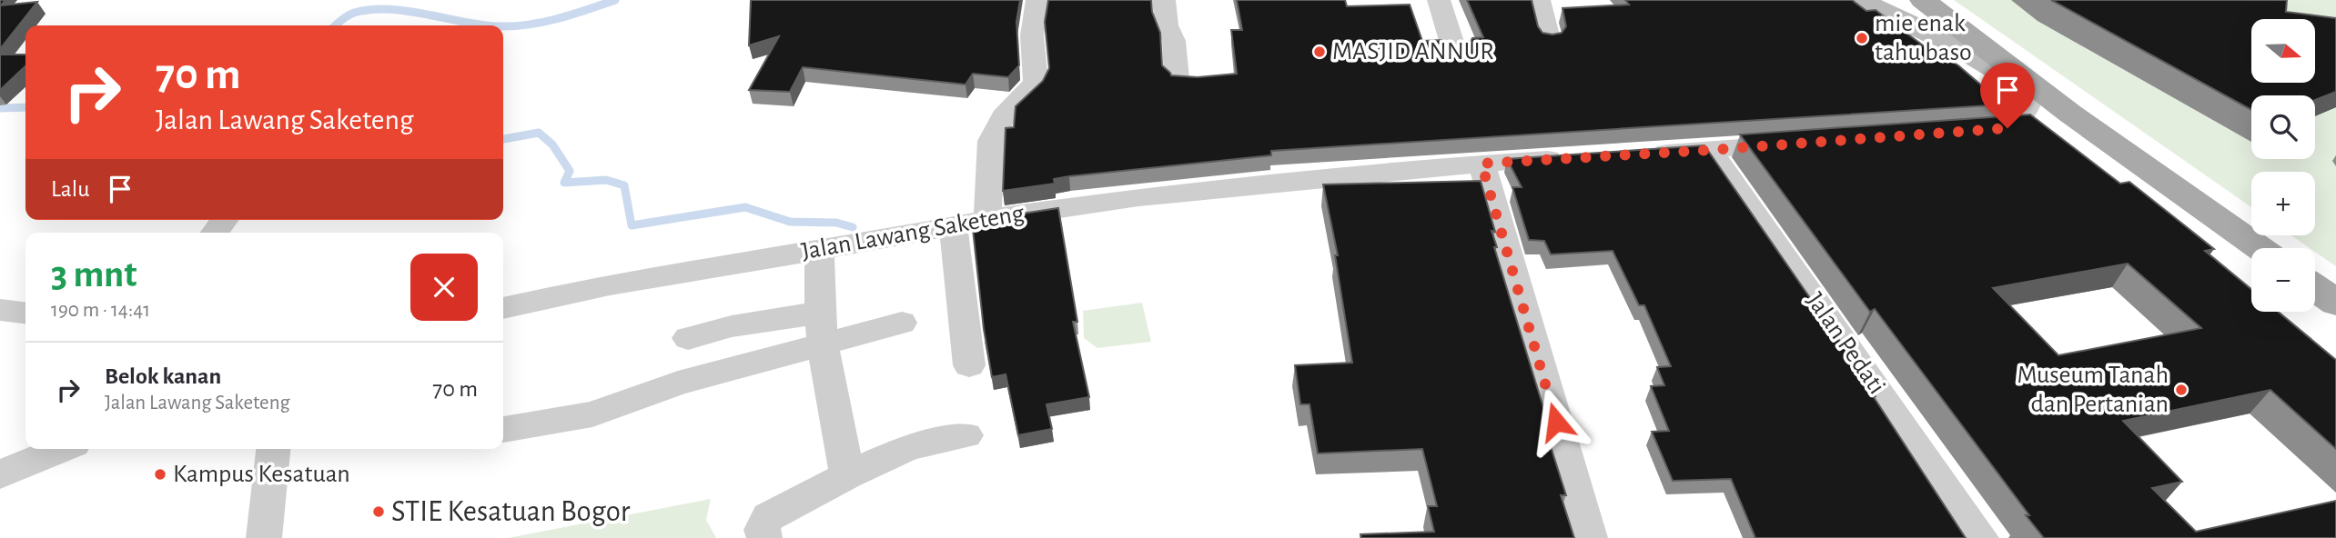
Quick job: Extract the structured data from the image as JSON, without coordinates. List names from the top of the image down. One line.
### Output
{"streets":{"street":["Jalan Lawang Saketeng","Jalan Pedati"]},"places":["mie enak tahu baso","MASJID ANNUR","Museum Tanah dan Pertanian","Kampus Kesatuan","STIE Kesatuan Bogor"],"north":"right","page":{"map_buttons":["+","−"],"turn":["70 m","Jalan Lawang Saketeng"],"then":"Lalu","heading":["3 mnt","190 m · 14:41"],"list":[{"name":"Belok kanan","note":"Jalan Lawang Saketeng","value":"70 m"}]}}
